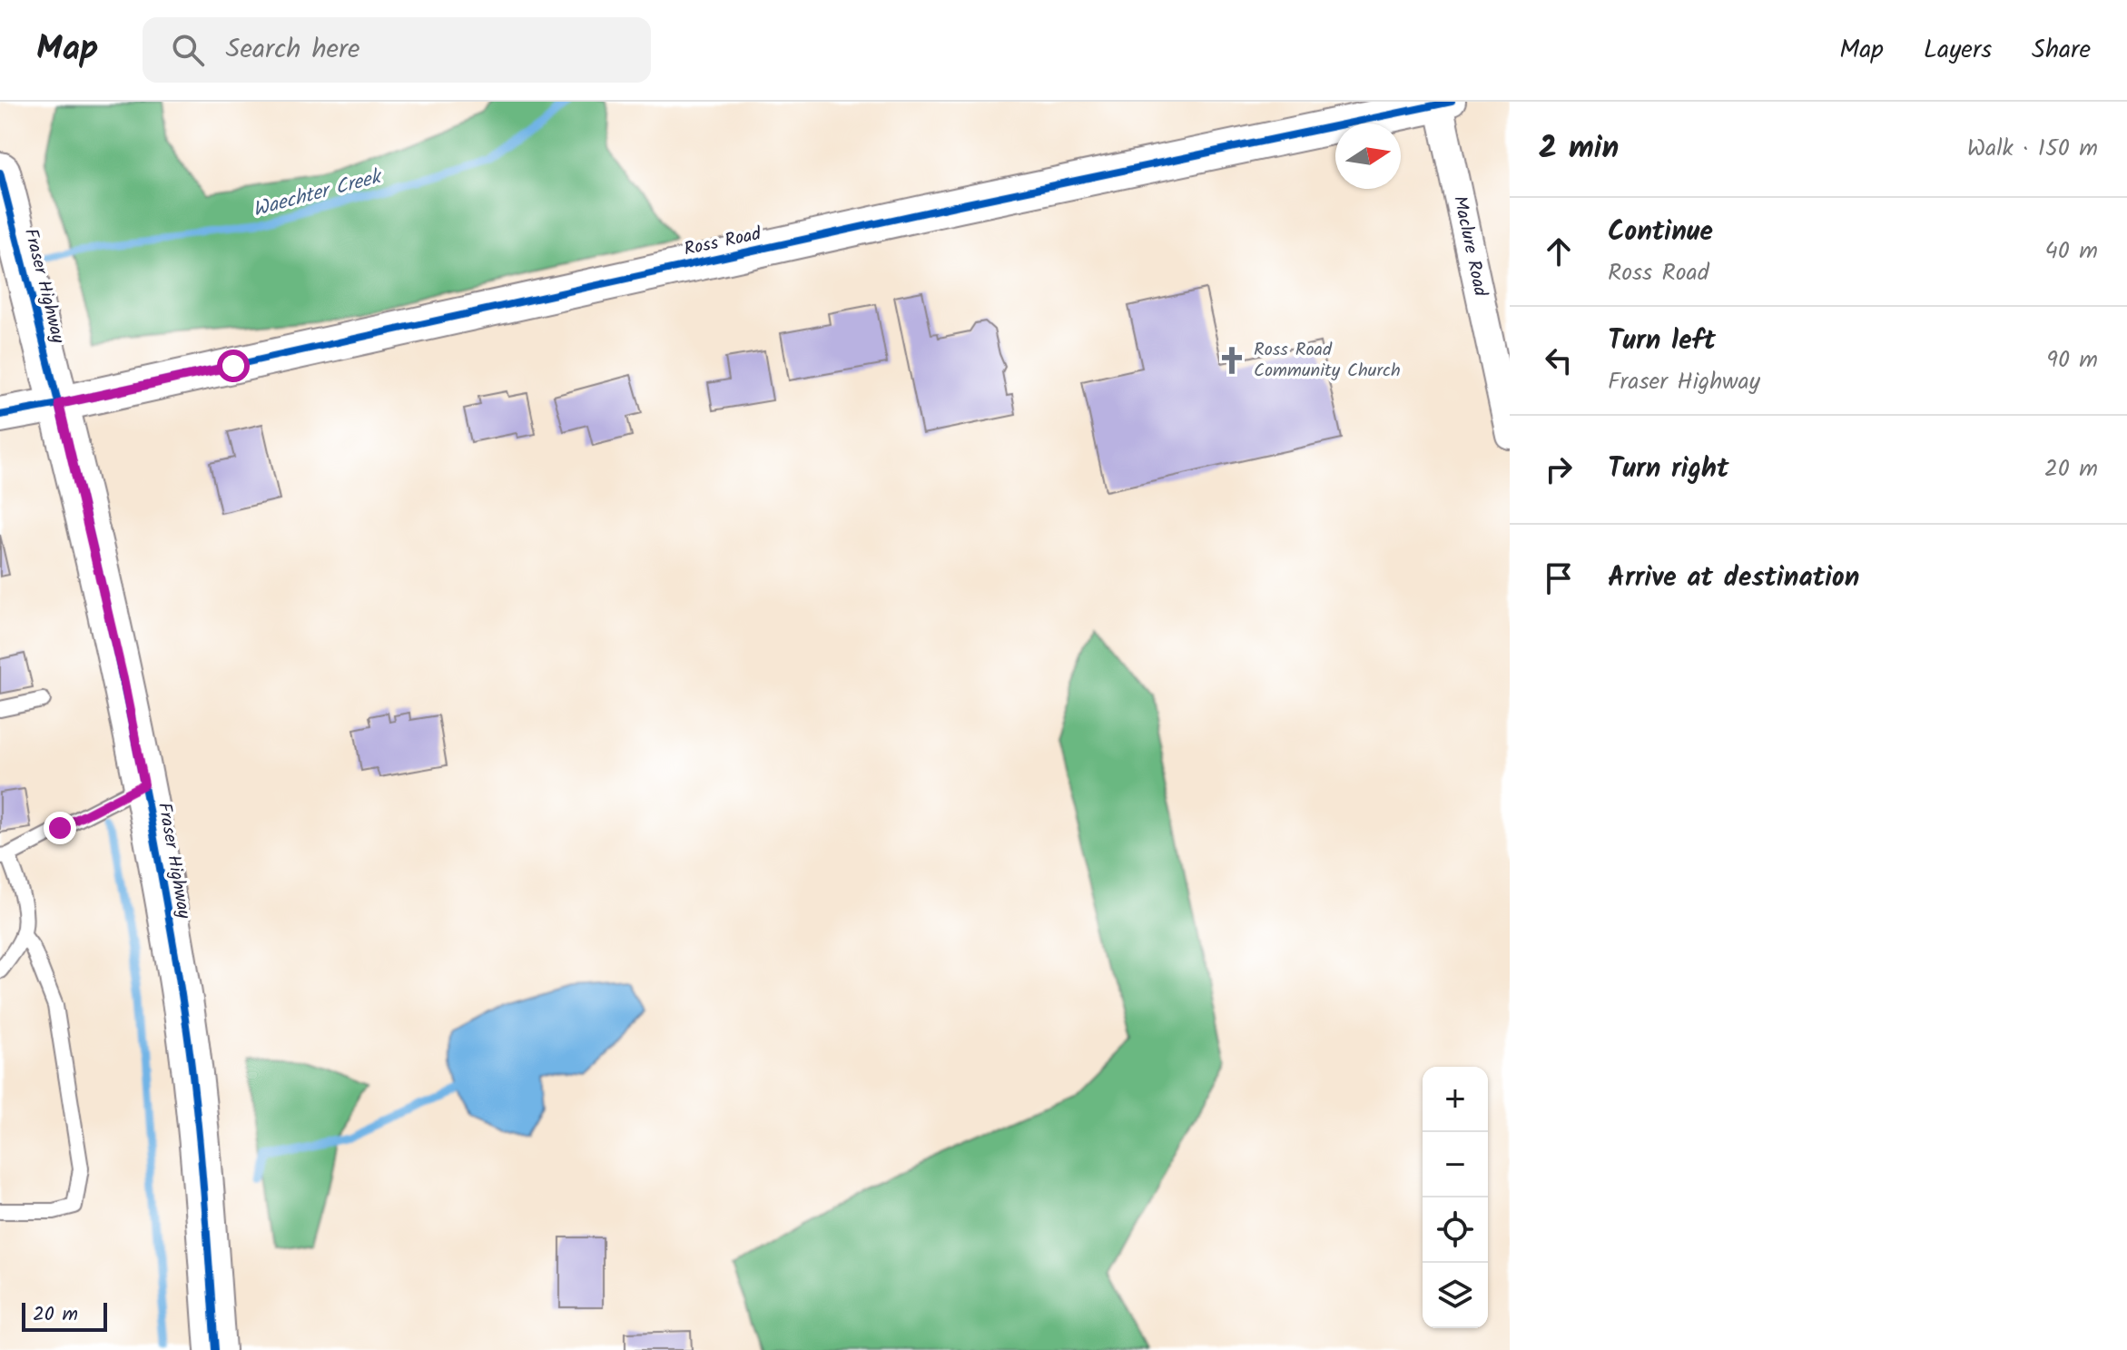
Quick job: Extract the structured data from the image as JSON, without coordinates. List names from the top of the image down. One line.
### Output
{"streets":{"main road":["Fraser Highway"],"street":["Ross Road","Maclure Road"]},"crossings":[["Ross Road","Maclure Road"],["Ross Road","Fraser Highway"]],"water":["Waechter Creek"],"places":{"church":["Ross Road Community Church"]},"scale_bar":"20 m","north":"right","page":{"header":"Map","search":"Search here","nav":["Map","Layers","Share"],"heading":["2 min","Walk · 150 m"],"list":[["Continue","Ross Road","40 m"],["Turn left","Fraser Highway","90 m"],["Turn right","20 m"],"Arrive at destination"],"map_buttons":["+","−"],"scale":"20 m"}}
